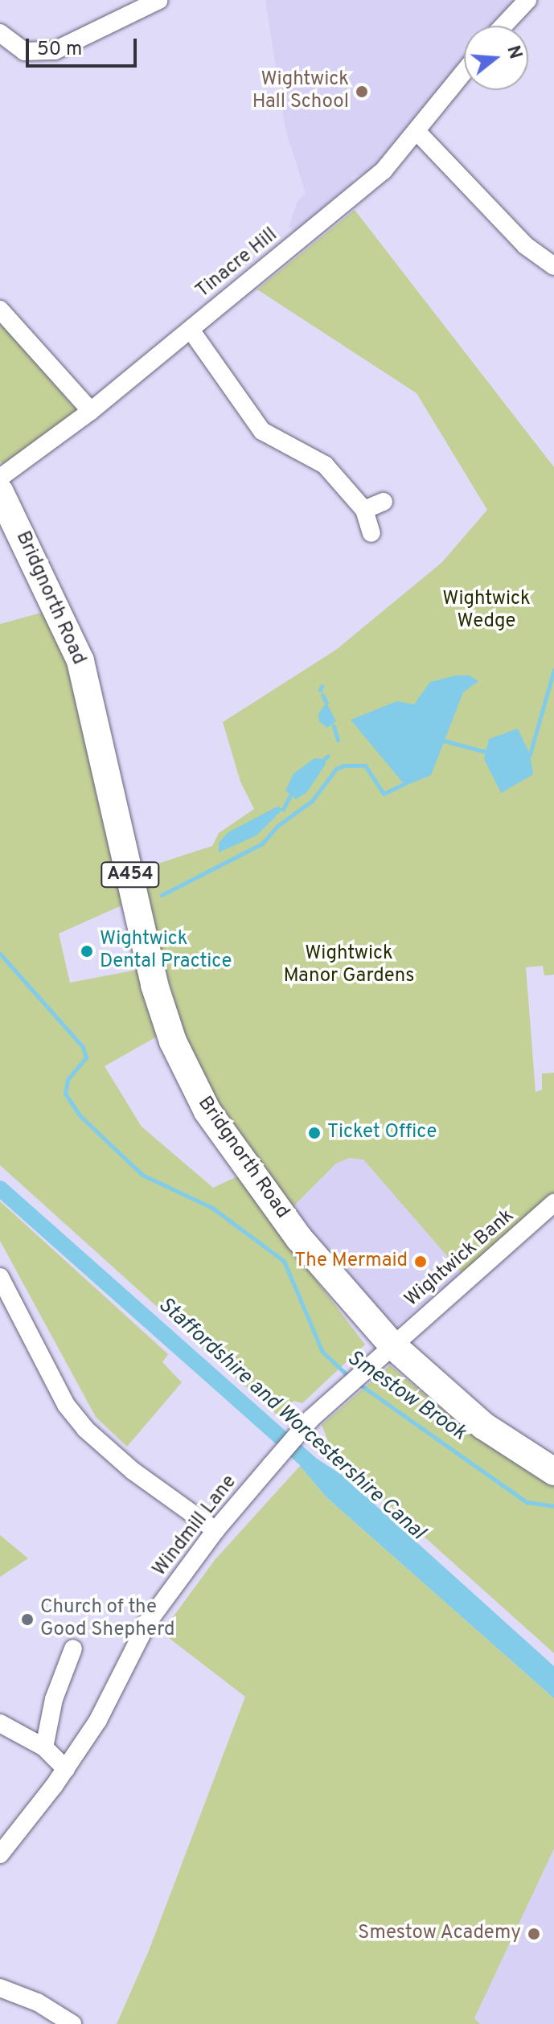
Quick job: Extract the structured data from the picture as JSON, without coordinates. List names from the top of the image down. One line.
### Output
{"streets":{"highway":["Bridgnorth Road","A454"],"street":["Tinacre Hill","Wightwick Bank","Windmill Lane"]},"crossings":[["Bridgnorth Road","Wightwick Bank"],["Bridgnorth Road","Windmill Lane"],["Wightwick Bank","Windmill Lane"]],"water":["Smestow Brook","Staffordshire and Worcestershire Canal"],"parks":["Wightwick Wedge","Wightwick Manor Gardens"],"places":["Wightwick Hall School","Wightwick Dental Practice","Ticket Office","The Mermaid","Church of the Good Shepherd","Smestow Academy"],"scale_bar":"50 m","north":"right"}
